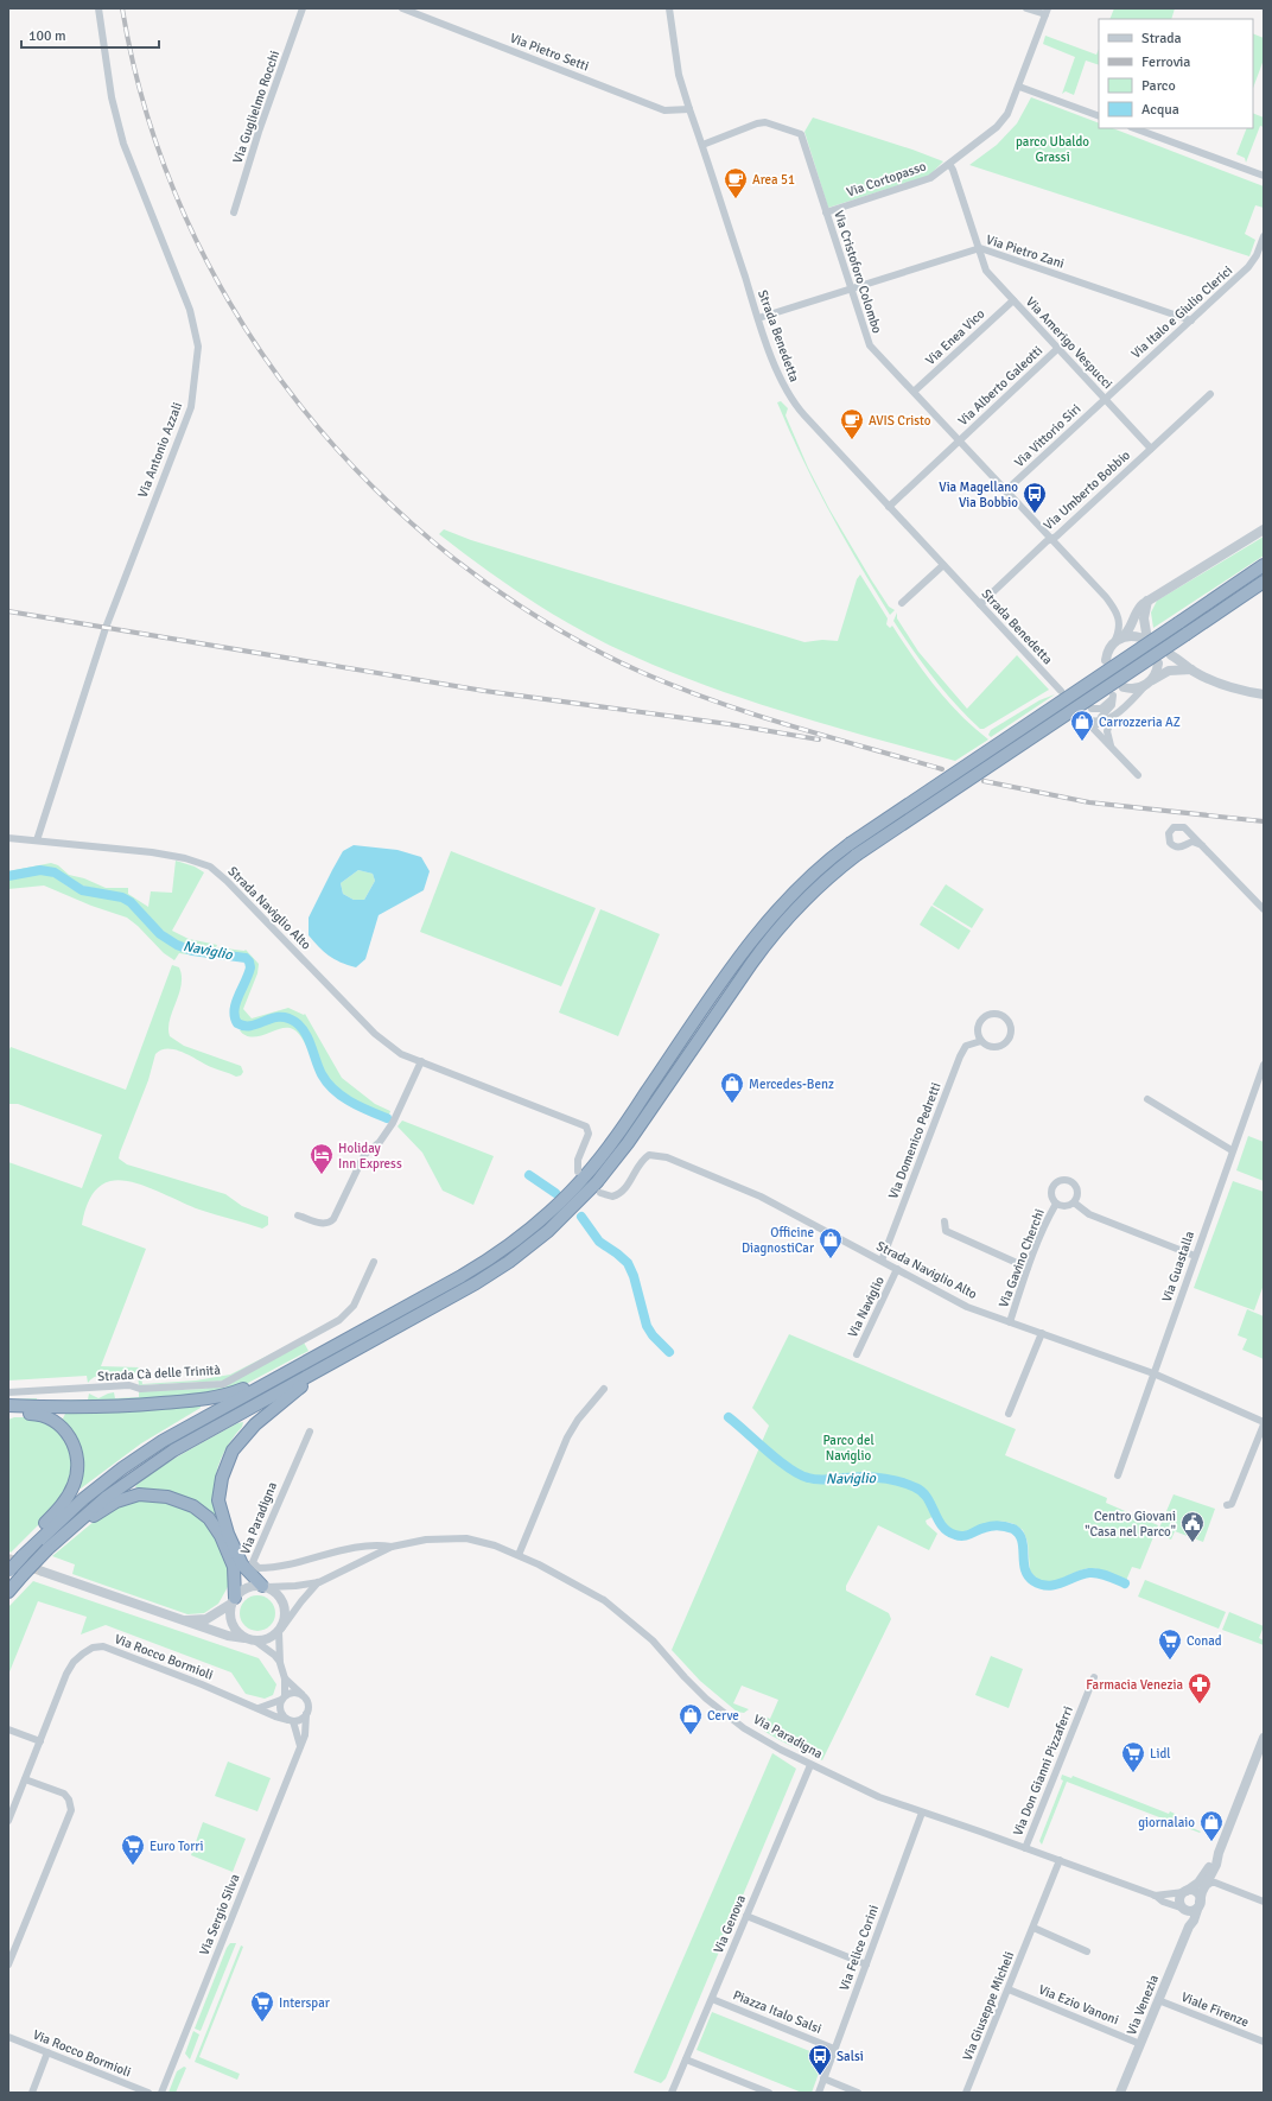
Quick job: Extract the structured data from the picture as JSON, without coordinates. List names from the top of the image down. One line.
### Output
{"streets":{"street":["Via Pietro Setti","Via Guglielmo Rocchi","Via Cortopasso","Via Pietro Zani","Via Cristoforo Colombo","Via Italo e Giulio Clerici","Strada Benedetta","Via Enea Vico","Via Amerigo Vespucci","Via Alberto Galeotti","Via Vittorio Siri","Via Antonio Azzali","Via Umberto Bobbio","Strada Naviglio Alto","Via Domenico Pedretti","Via Gavino Cherchi","Via Guastalla","Via Naviglio","Strada Cà delle Trinità","Via Paradigna","Via Rocco Bormioli","Via Don Gianni Pizzaferri","Via Sergio Silva","Via Genova","Via Felice Corini","Via Ezio Vanoni","Via Venezia","Via Giuseppe Micheli","Viale Firenze","Piazza Italo Salsi"]},"crossings":[["Via Pietro Setti","Strada Benedetta"],["Via Cortopasso","Via Cristoforo Colombo"],["Via Pietro Zani","Via Cristoforo Colombo"],["Via Pietro Zani","Via Italo e Giulio Clerici"],["Via Pietro Zani","Strada Benedetta"],["Via Pietro Zani","Via Amerigo Vespucci"],["Via Cristoforo Colombo","Strada Benedetta"],["Via Cristoforo Colombo","Via Enea Vico"],["Via Cristoforo Colombo","Via Alberto Galeotti"],["Via Cristoforo Colombo","Via Vittorio Siri"],["Via Cristoforo Colombo","Via Umberto Bobbio"],["Via Italo e Giulio Clerici","Via Amerigo Vespucci"],["Via Italo e Giulio Clerici","Via Vittorio Siri"],["Strada Benedetta","Via Alberto Galeotti"],["Strada Benedetta","Via Umberto Bobbio"],["Via Enea Vico","Via Amerigo Vespucci"],["Via Amerigo Vespucci","Via Alberto Galeotti"],["Via Amerigo Vespucci","Via Vittorio Siri"],["Via Amerigo Vespucci","Via Umberto Bobbio"],["Via Antonio Azzali","Strada Naviglio Alto"],["Strada Naviglio Alto","Via Domenico Pedretti"],["Strada Naviglio Alto","Via Gavino Cherchi"],["Strada Naviglio Alto","Via Guastalla"],["Strada Naviglio Alto","Via Naviglio"],["Via Paradigna","Via Don Gianni Pizzaferri"],["Via Paradigna","Via Genova"],["Via Paradigna","Via Felice Corini"],["Via Paradigna","Via Venezia"],["Via Paradigna","Via Giuseppe Micheli"],["Via Genova","Piazza Italo Salsi"],["Via Felice Corini","Piazza Italo Salsi"],["Via Ezio Vanoni","Via Venezia"],["Via Ezio Vanoni","Via Giuseppe Micheli"],["Via Venezia","Viale Firenze"]],"water":["Naviglio"],"parks":["parco Ubaldo Grassi","Parco del Naviglio"],"places":{"cafe":["Area 51","AVIS Cristo"],"bus stop":["Via Magellano Via Bobbio","Salsi"],"shop":["Carrozzeria AZ","Mercedes-Benz","Officine DiagnostiCar","Cerve","giornalaio"],"hotel":["Holiday Inn Express"],"public building":["Centro Giovani \"Casa nel Parco\""],"supermarket":["Conad","Lidl","Euro Torri","Interspar"],"pharmacy":["Farmacia Venezia"]},"legend":["Strada","Ferrovia","Parco","Acqua"],"scale_bar":"100 m"}
